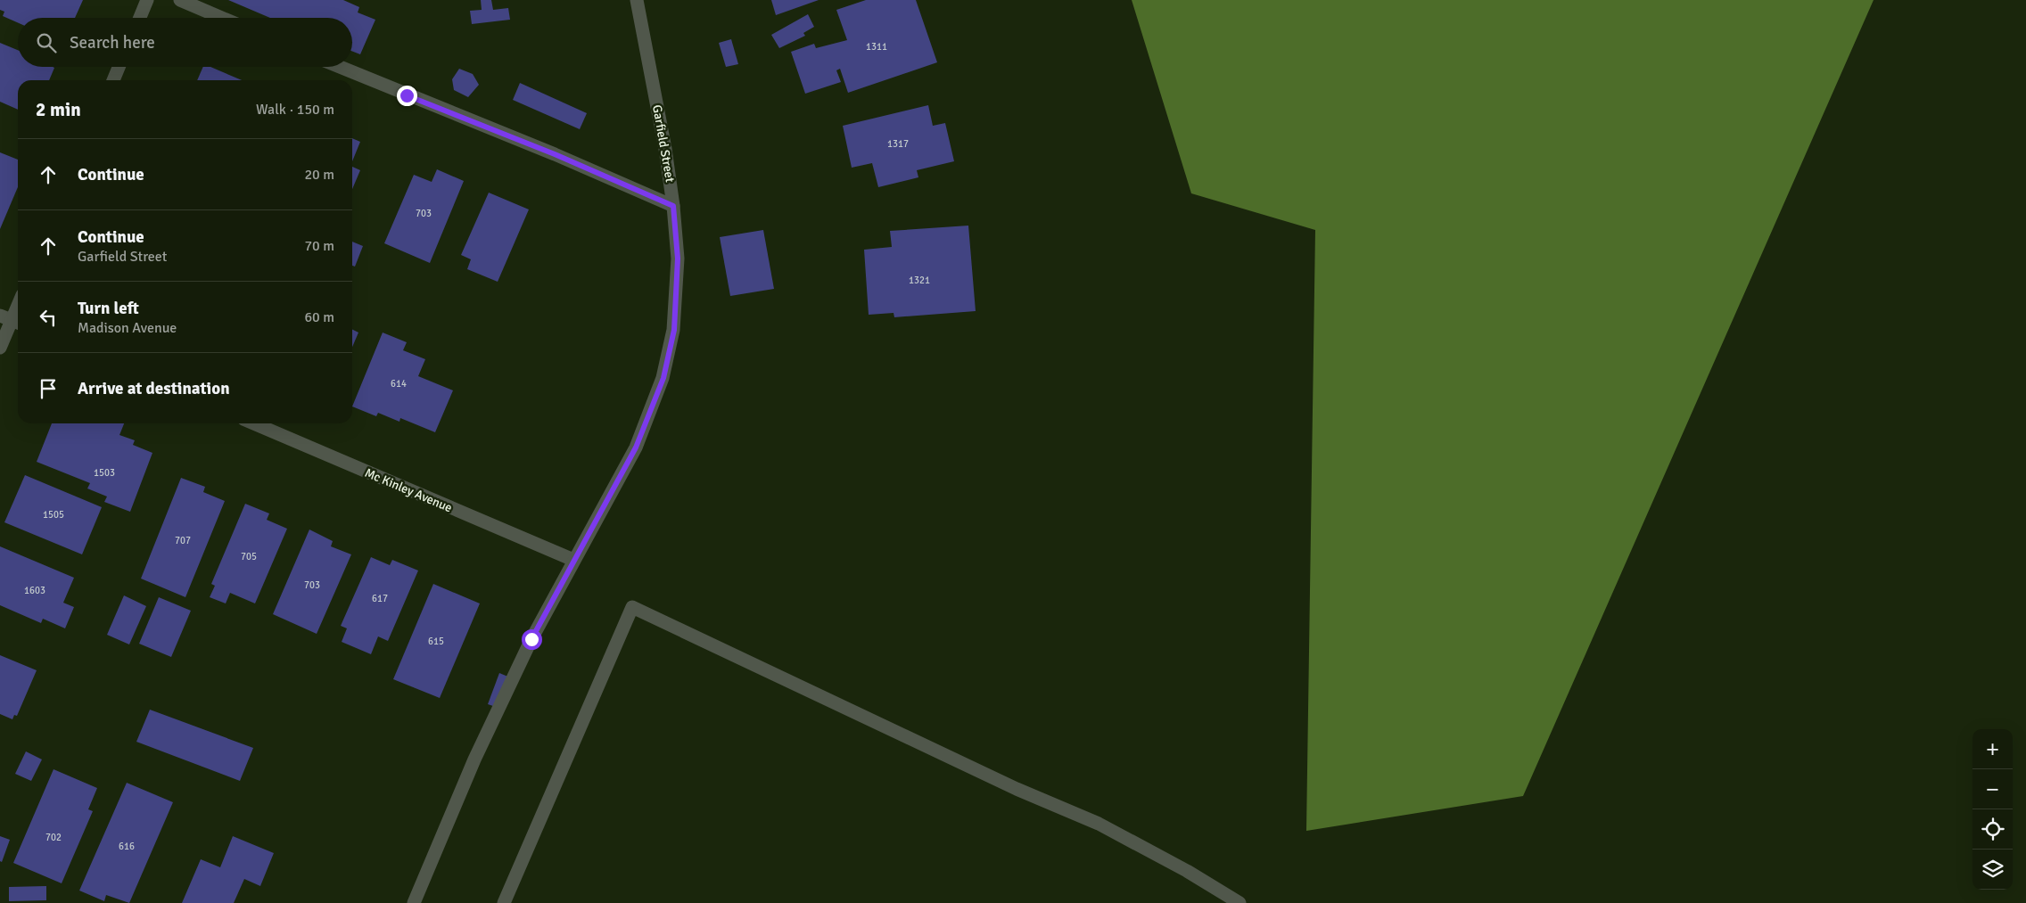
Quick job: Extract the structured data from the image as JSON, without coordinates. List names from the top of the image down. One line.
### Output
{"streets":{"street":["Garfield Street","Mc Kinley Avenue"]},"crossings":[["Garfield Street","Mc Kinley Avenue"]],"house_numbers":["1311","1317","703","1321","614","1503","1505","707","705","703","1603","617","615","702","616"],"page":{"search":"Search here","heading":["2 min","Walk · 150 m"],"list":[["Continue","20 m"],["Continue","Garfield Street","70 m"],["Turn left","Madison Avenue","60 m"],"Arrive at destination"],"map_buttons":["+","−"]}}
